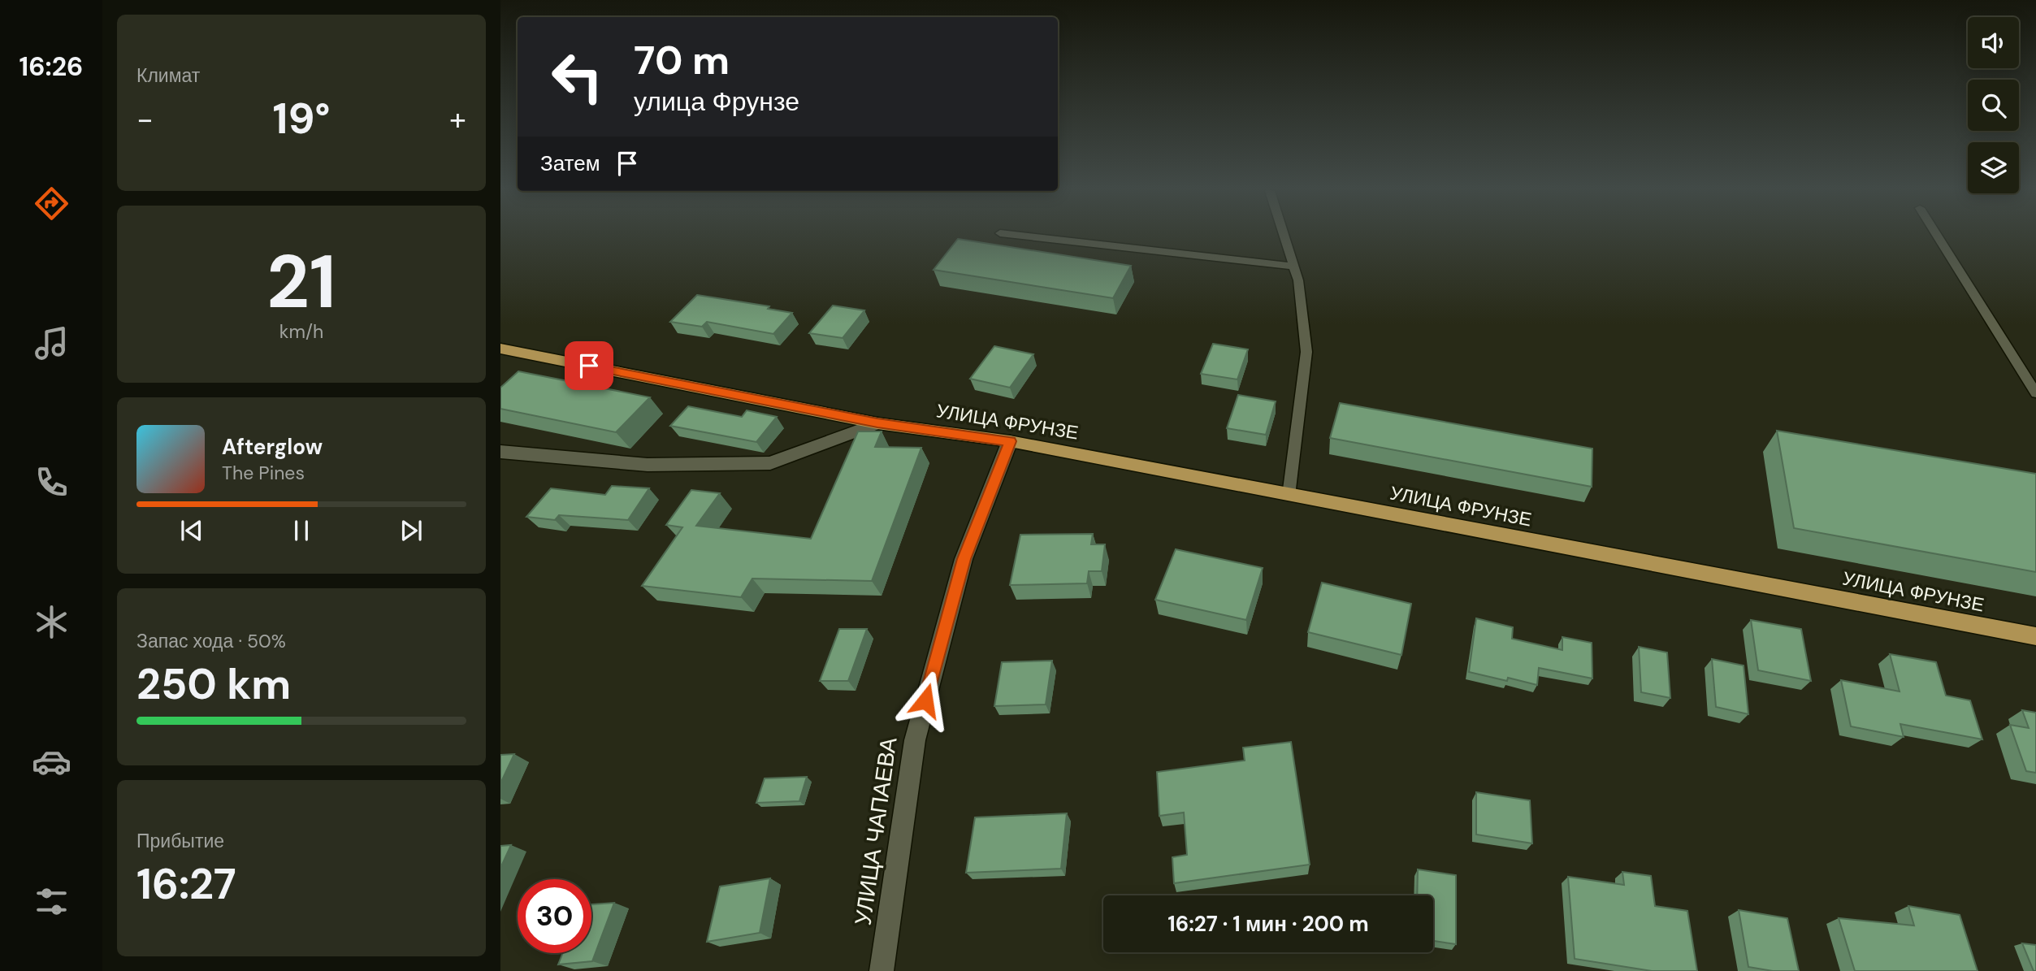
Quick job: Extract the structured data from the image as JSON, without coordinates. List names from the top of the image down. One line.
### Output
{"streets":{"main road":["УЛИЦА ФРУНЗЕ"],"street":["УЛИЦА ЧАПАЕВА"]},"crossings":[["УЛИЦА ФРУНЗЕ","УЛИЦА ЧАПАЕВА"]],"page":{"tabs":"16:26","tile":["Климат",["21","km/h"],["Запас хода · 50%","250 km"],["Прибытие","16:27"]],"turn":["70 m","улица Фрунзе"],"heat":["−","19°","+"],"then":"Затем","song":["Afterglow","The Pines"],"limit":"30","trip":"16:27 · 1 мин · 200 m"}}
